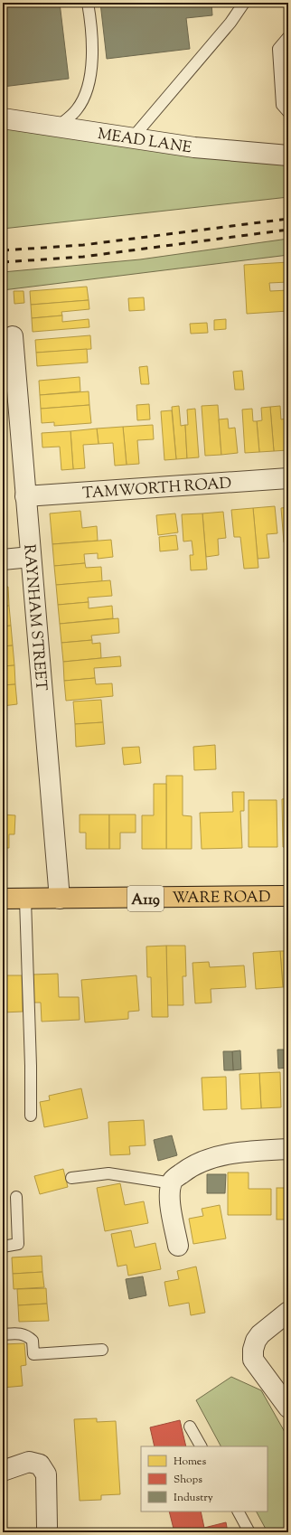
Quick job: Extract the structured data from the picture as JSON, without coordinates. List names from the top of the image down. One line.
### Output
{"streets":{"main road":["WARE ROAD","A119"],"street":["MEAD LANE","TAMWORTH ROAD","RAYNHAM STREET"]},"crossings":[["TAMWORTH ROAD","RAYNHAM STREET"],["RAYNHAM STREET","WARE ROAD"]],"legend":["Homes","Shops","Industry"]}
